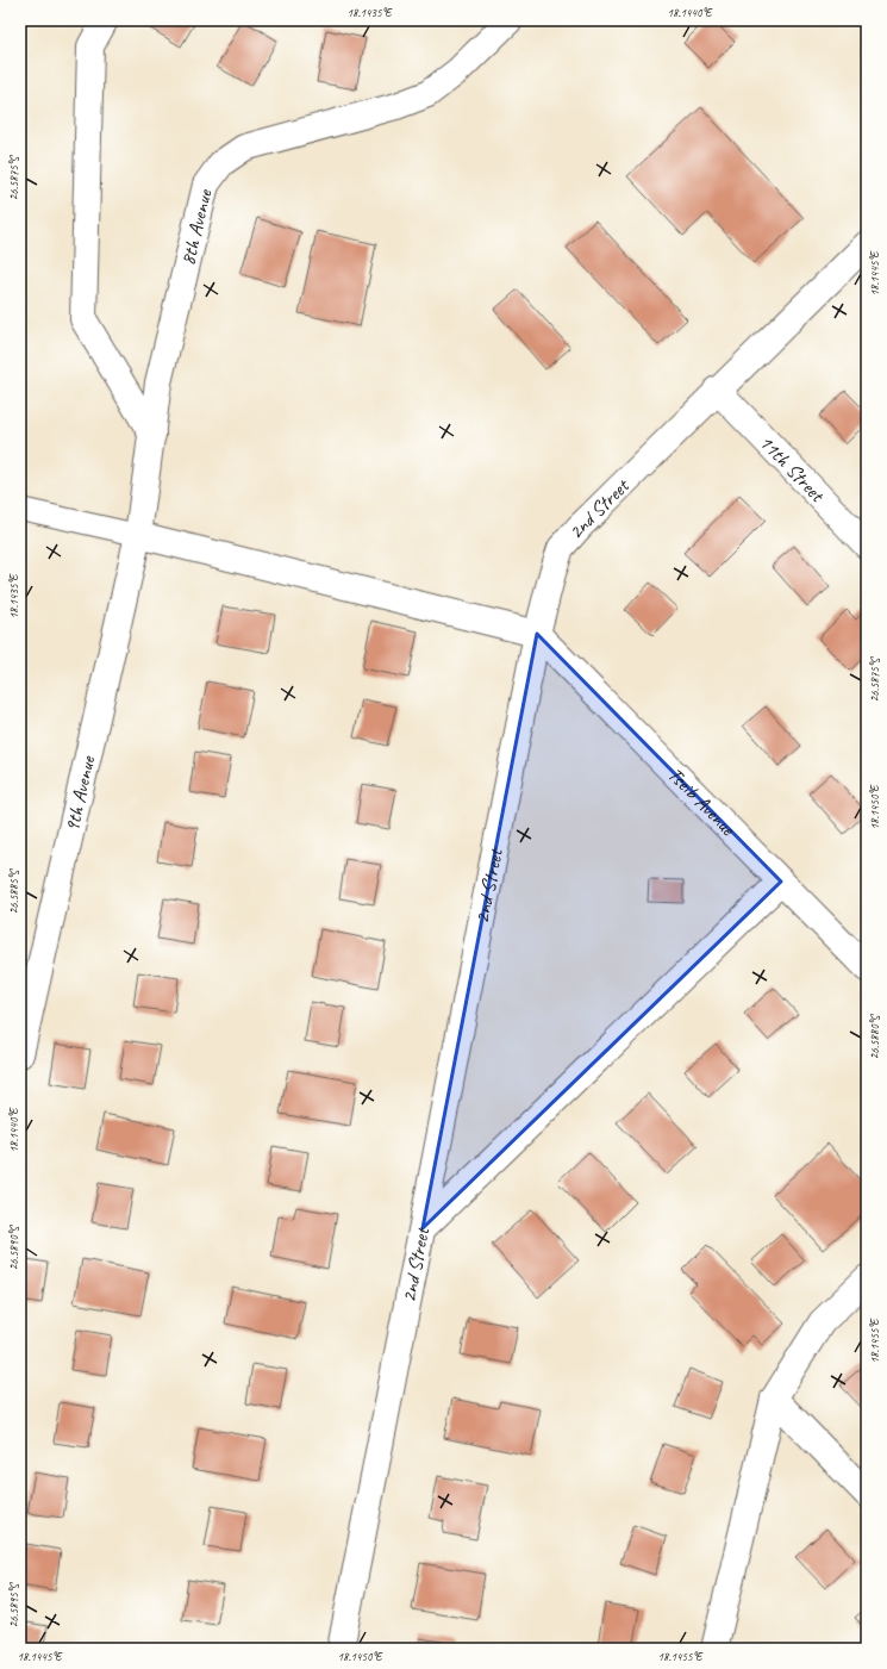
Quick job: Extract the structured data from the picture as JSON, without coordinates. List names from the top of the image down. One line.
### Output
{"streets":{"street":["8th Avenue","11th Street","2nd Street","9th Avenue","Tseib Avenue"]},"crossings":[["8th Avenue","9th Avenue"],["11th Street","2nd Street"],["2nd Street","Tseib Avenue"]],"coordinates":["18.1435°E","18.1440°E","26.5875°S","18.1445°E","18.1450°E","26.5885°S","26.5880°S","26.5890°S","18.1455°E","26.5895°S"]}
